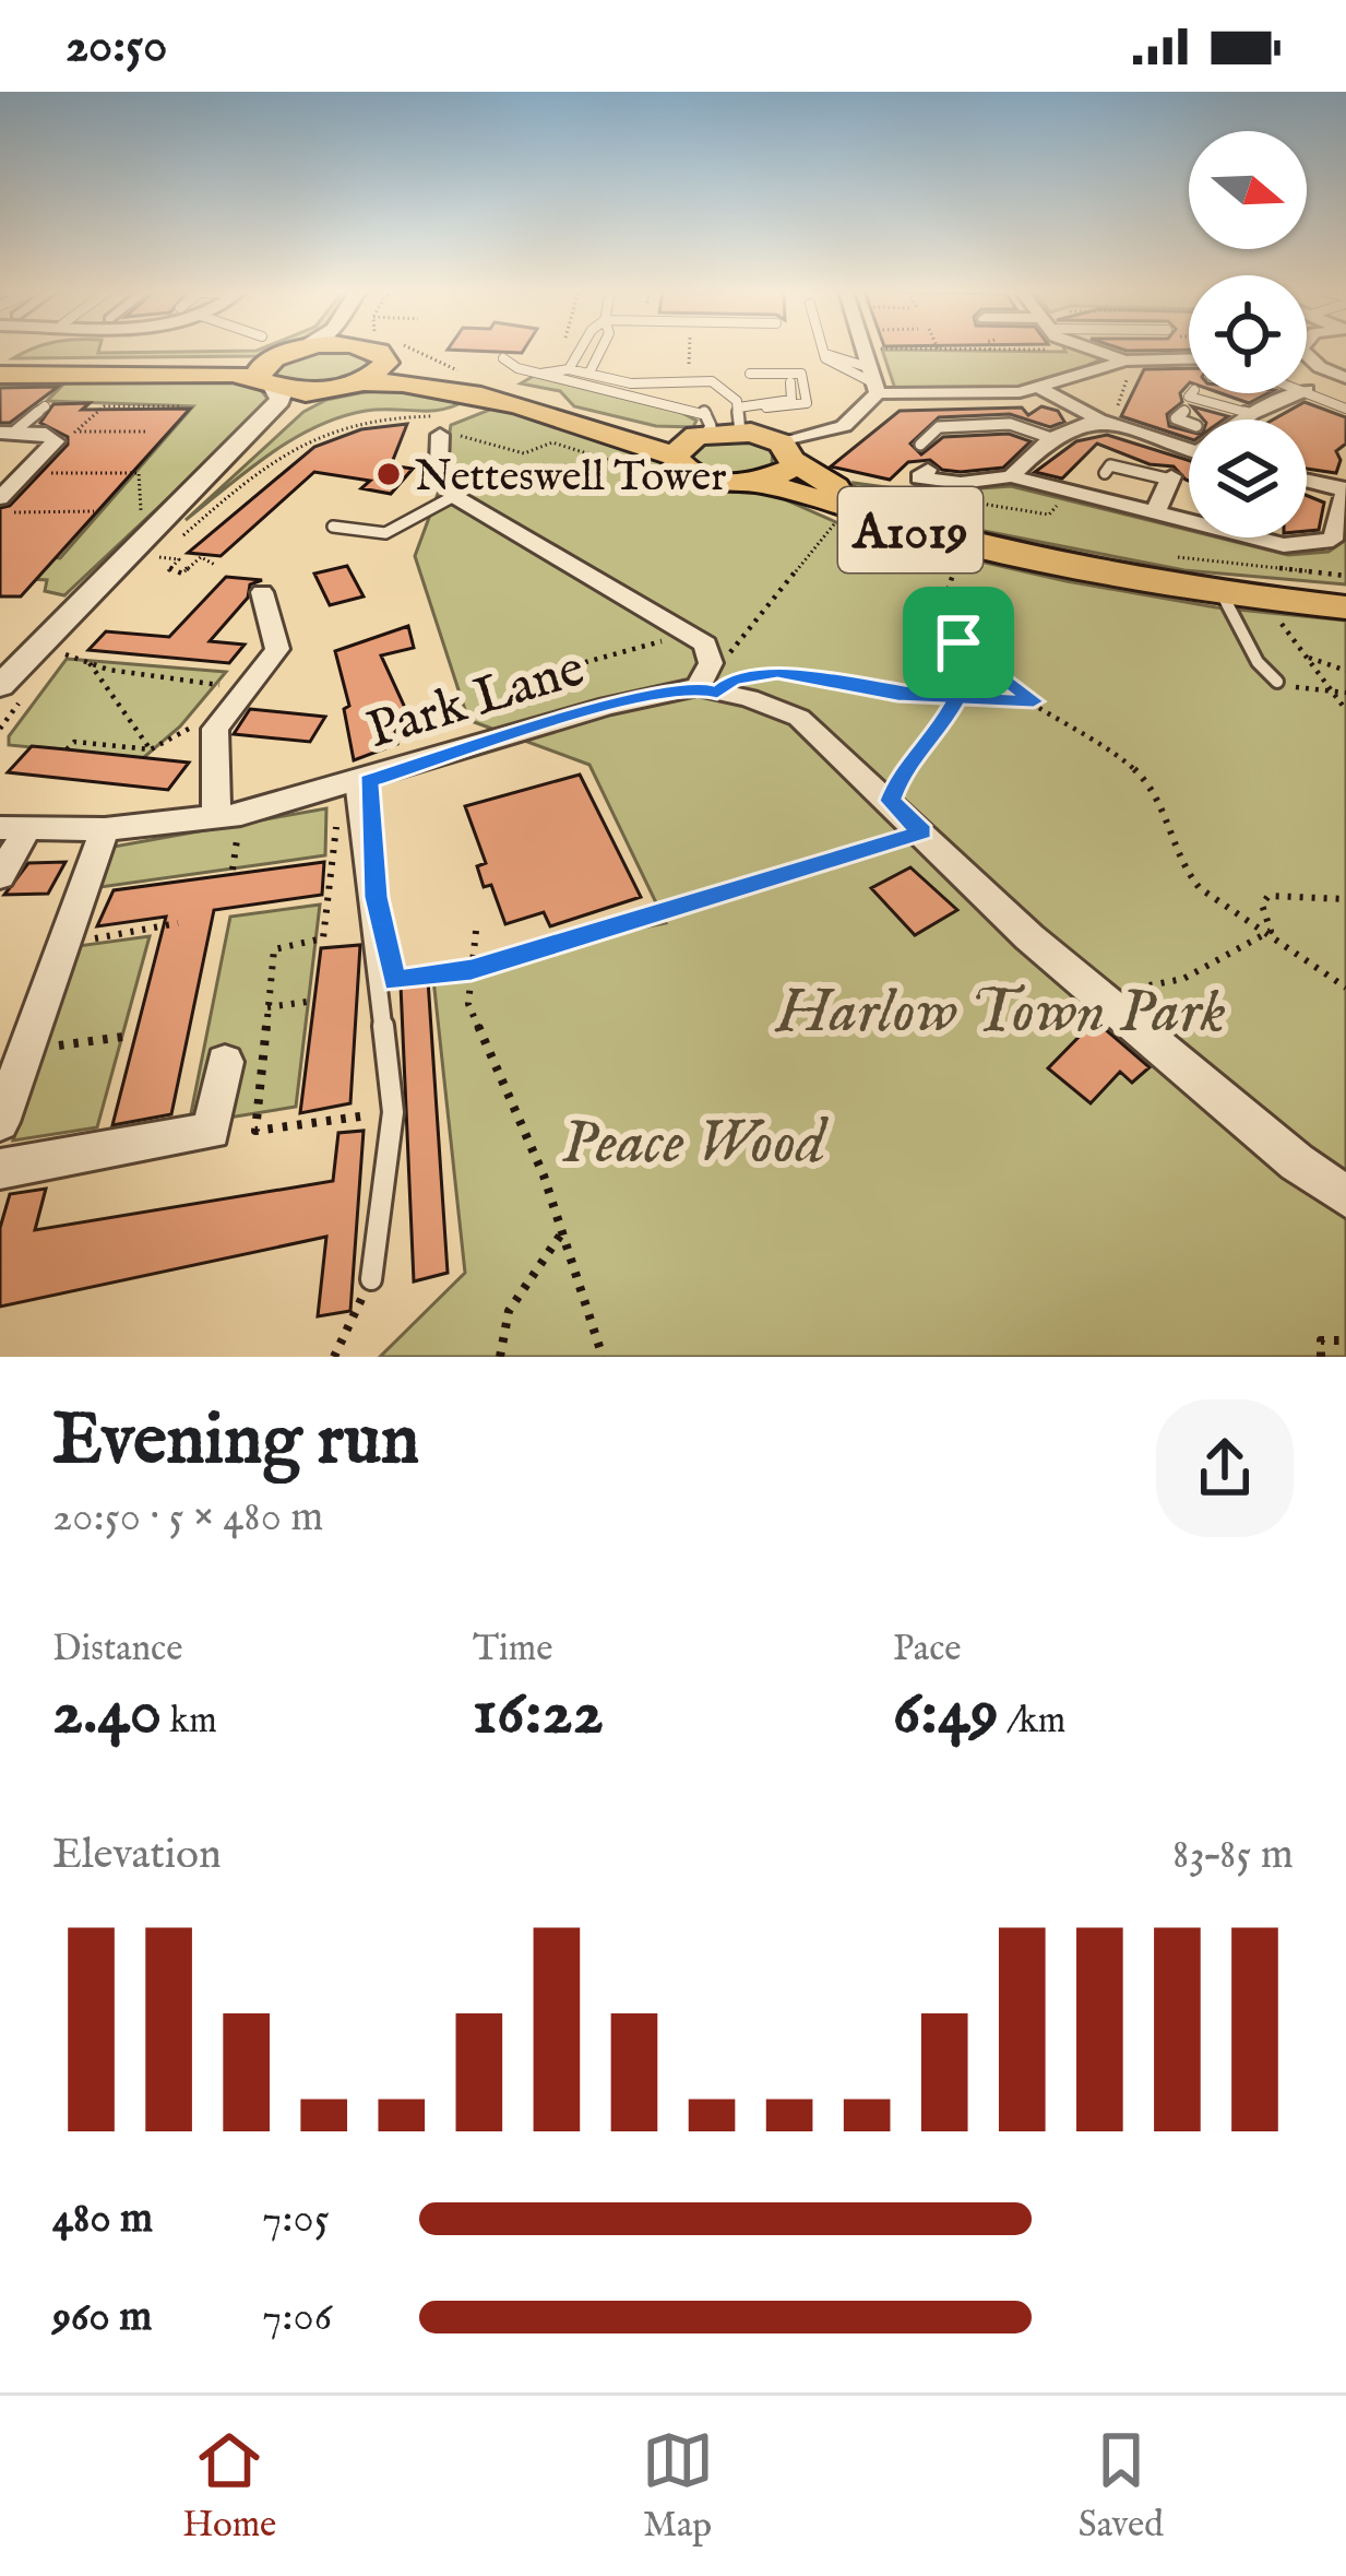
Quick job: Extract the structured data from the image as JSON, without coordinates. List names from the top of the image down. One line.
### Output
{"streets":{"main road":["A1019"],"street":["Park Lane"]},"parks":["Harlow Town Park","Peace Wood"],"places":["Netteswell Tower"],"north":"right","page":{"status":"20:50","heading":["Evening run","20:50 · 5 × 480 m"],"stats":[["Distance","2.40 km"],["Time","16:22"],["Pace","6:49 /km"]],"chart":["Elevation","83–85 m"],"list":[{"name":"480 m","note":"7:05"},{"name":"960 m","note":"7:06"}],"tabs":["Home","Map","Saved"]}}
